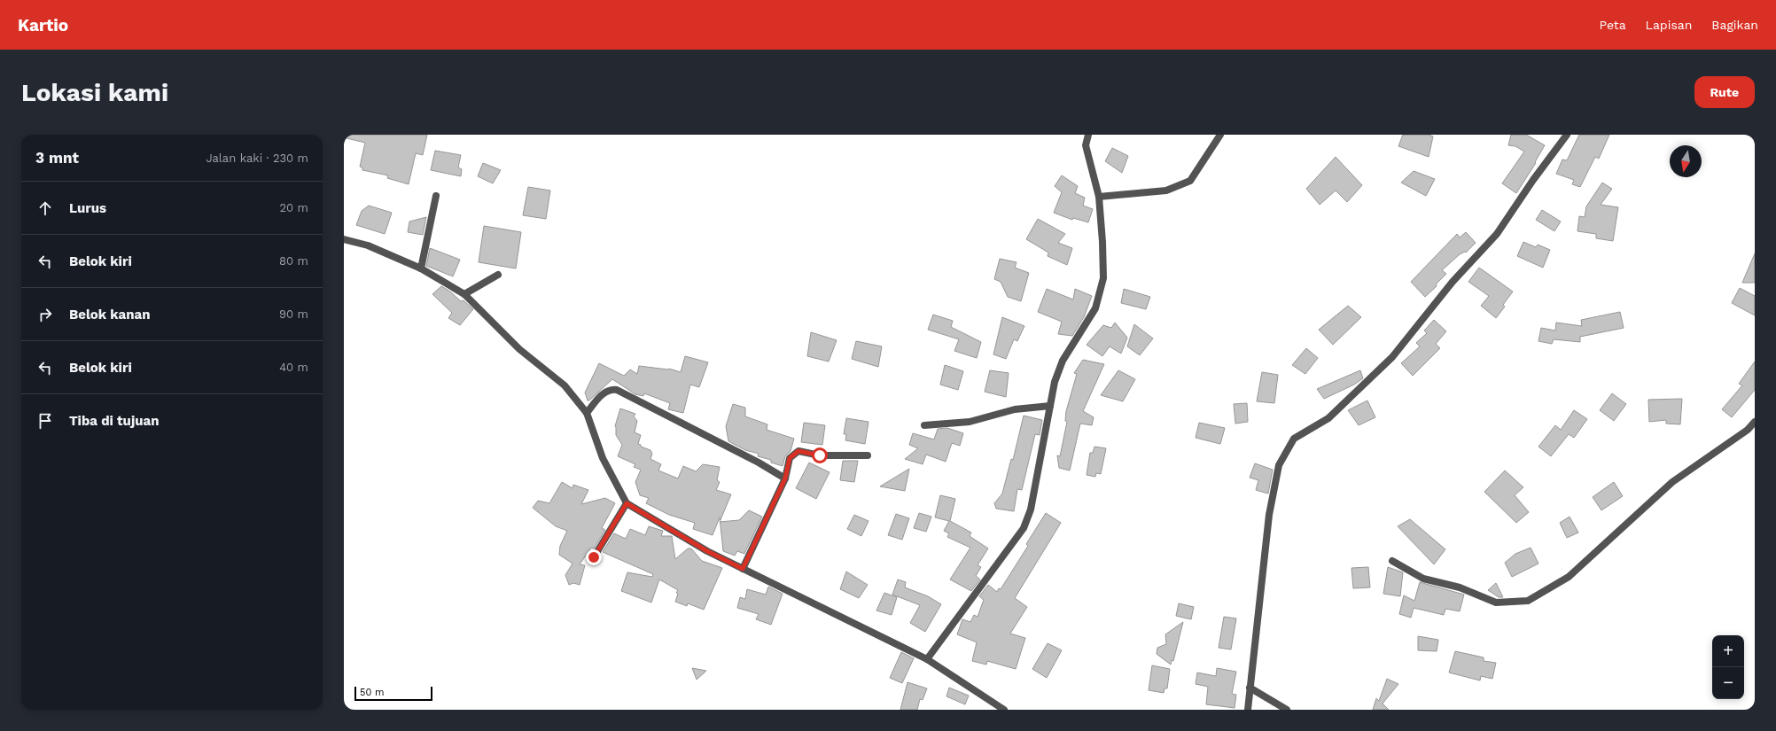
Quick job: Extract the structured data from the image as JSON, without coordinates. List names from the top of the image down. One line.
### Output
{"scale_bar":"50 m","north":"bottom","page":{"header":"Kartio","nav":["Peta","Lapisan","Bagikan"],"buttons":"Rute","title":"Lokasi kami","heading":["3 mnt","Jalan kaki · 230 m"],"list":[["Lurus","20 m"],["Belok kiri","80 m"],["Belok kanan","90 m"],["Belok kiri","40 m"],"Tiba di tujuan"],"map_buttons":["+","−"],"scale":"50 m"}}
